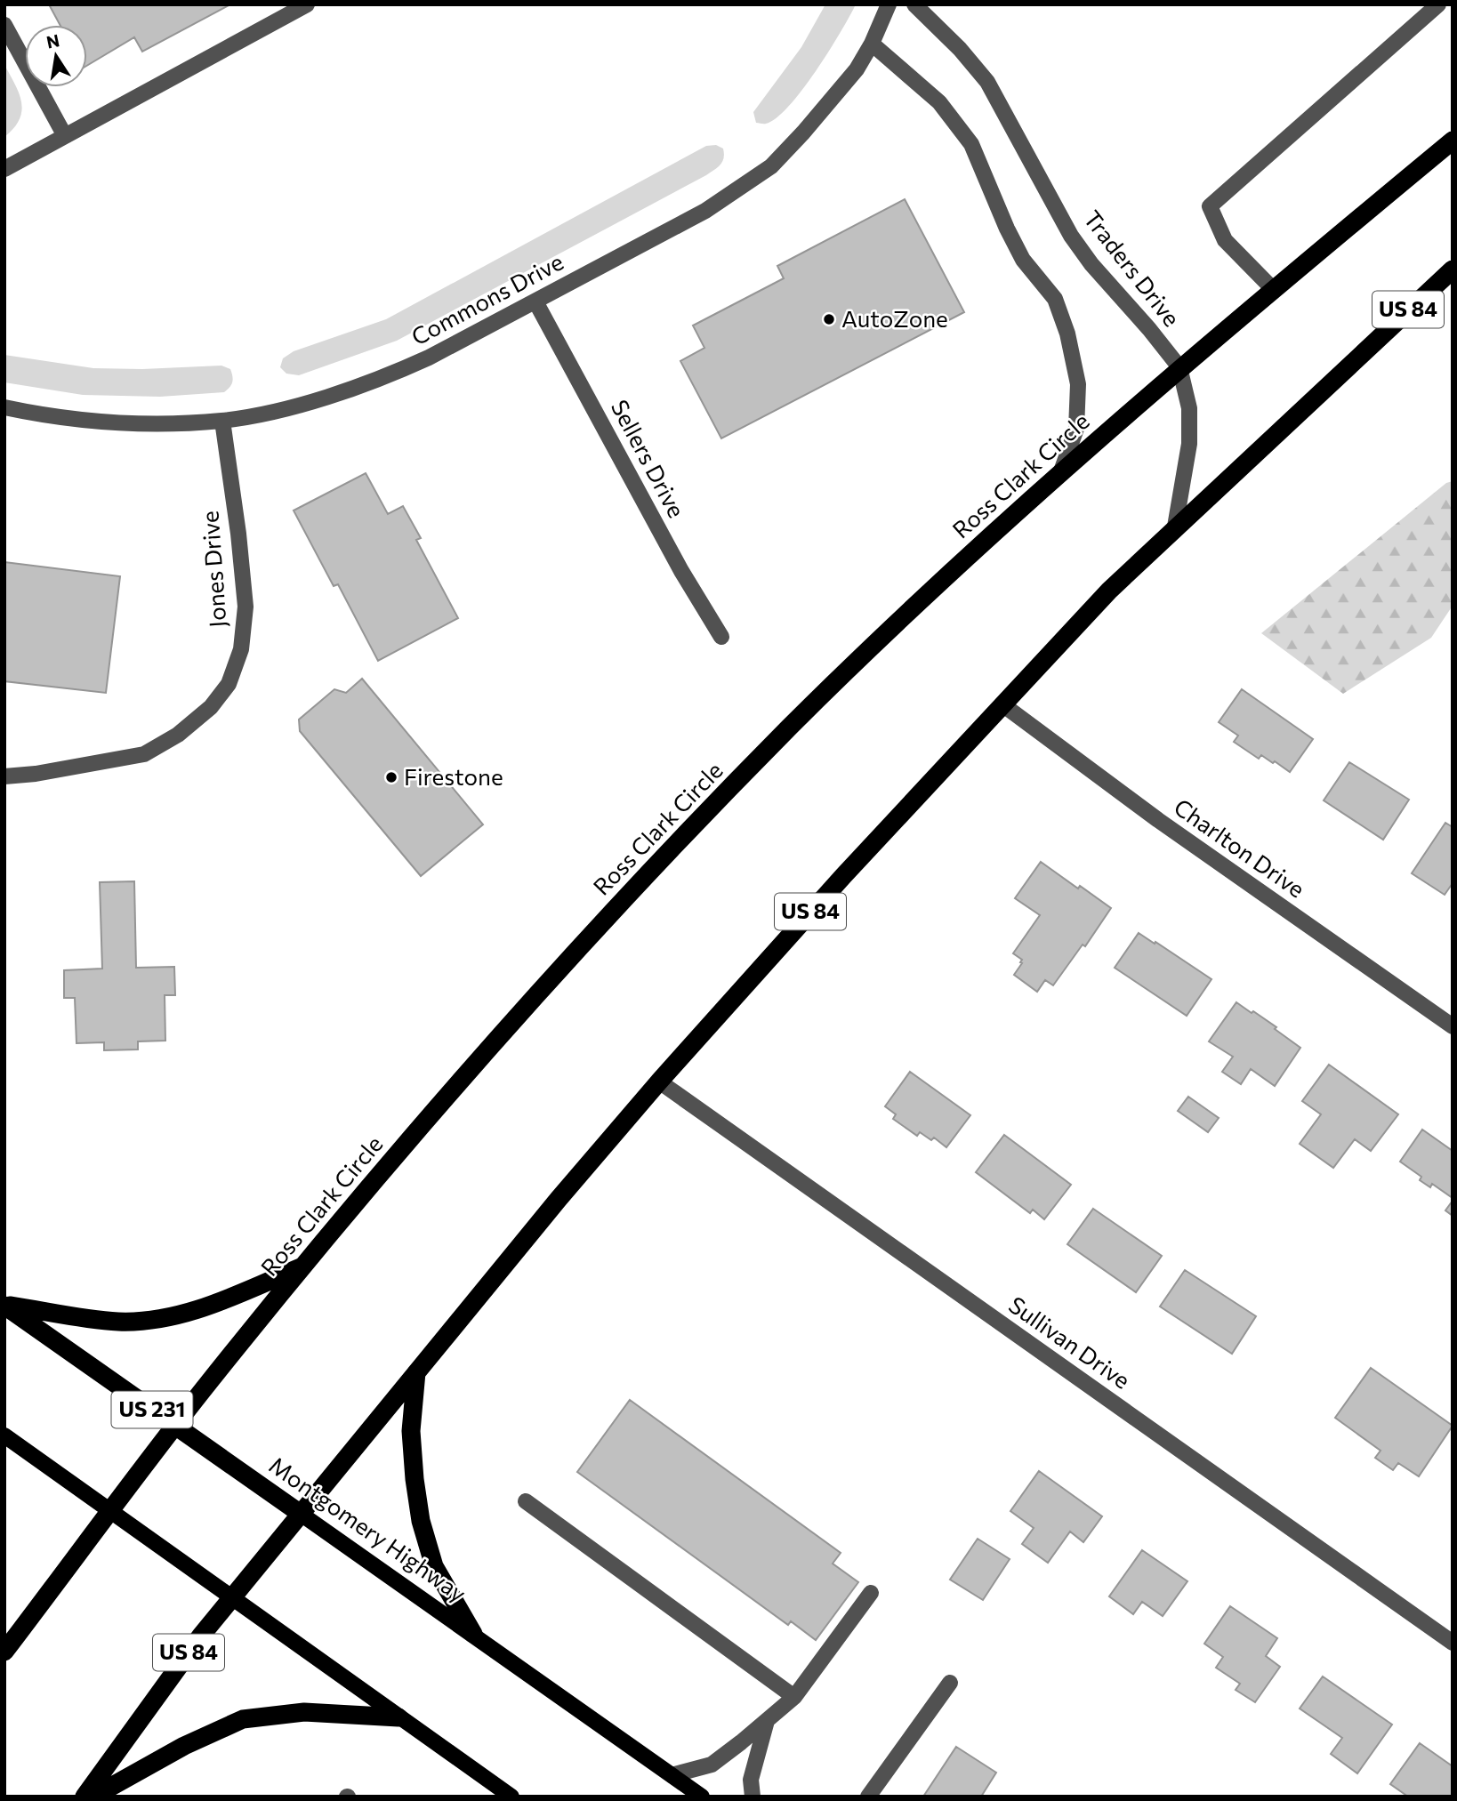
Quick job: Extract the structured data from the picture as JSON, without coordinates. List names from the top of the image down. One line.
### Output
{"streets":{"highway":["US 84","Ross Clark Circle","US 231","Montgomery Highway"],"street":["Traders Drive","Commons Drive","Sellers Drive","Jones Drive","Charlton Drive","Sullivan Drive"]},"crossings":[["Traders Drive","US 84"],["Traders Drive","Ross Clark Circle"],["Commons Drive","Sellers Drive"],["Commons Drive","Jones Drive"],["US 84","Charlton Drive"],["US 84","Sullivan Drive"],["US 84","Montgomery Highway"],["Ross Clark Circle","Montgomery Highway"]],"places":["AutoZone","Firestone"],"north":"top"}
